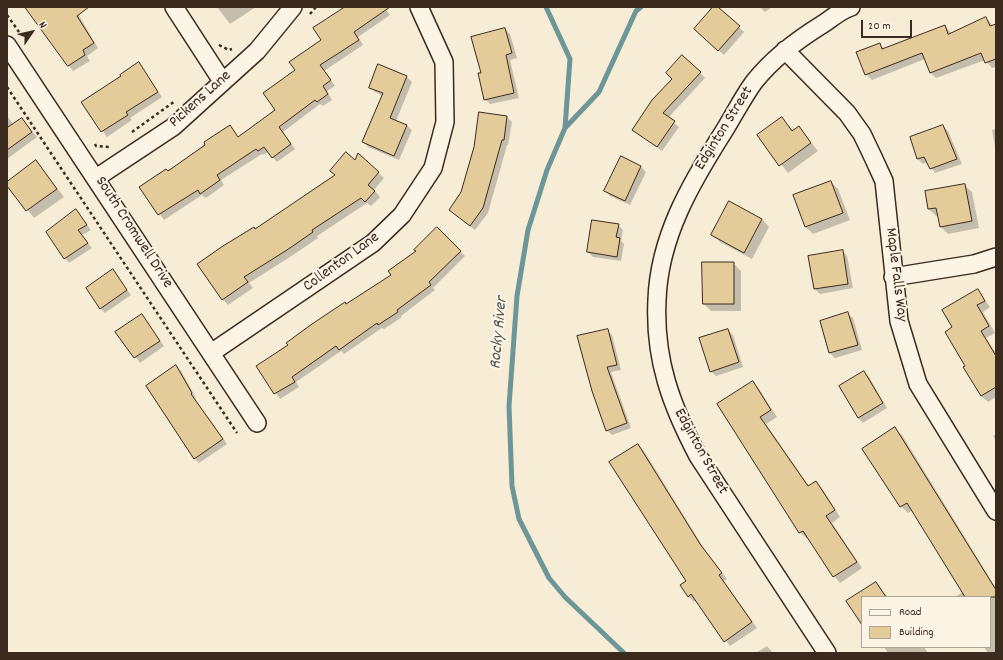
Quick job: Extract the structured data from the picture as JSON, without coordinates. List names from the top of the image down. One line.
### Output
{"streets":{"street":["Pickens Lane","Edginton Street","South Cromwell Drive","Collenton Lane","Maple Falls Way"]},"crossings":[["Pickens Lane","South Cromwell Drive"],["Edginton Street","Maple Falls Way"],["South Cromwell Drive","Collenton Lane"]],"water":["Rocky River"],"legend":["Road","Building"],"scale_bar":"20 m","north":"top right"}
